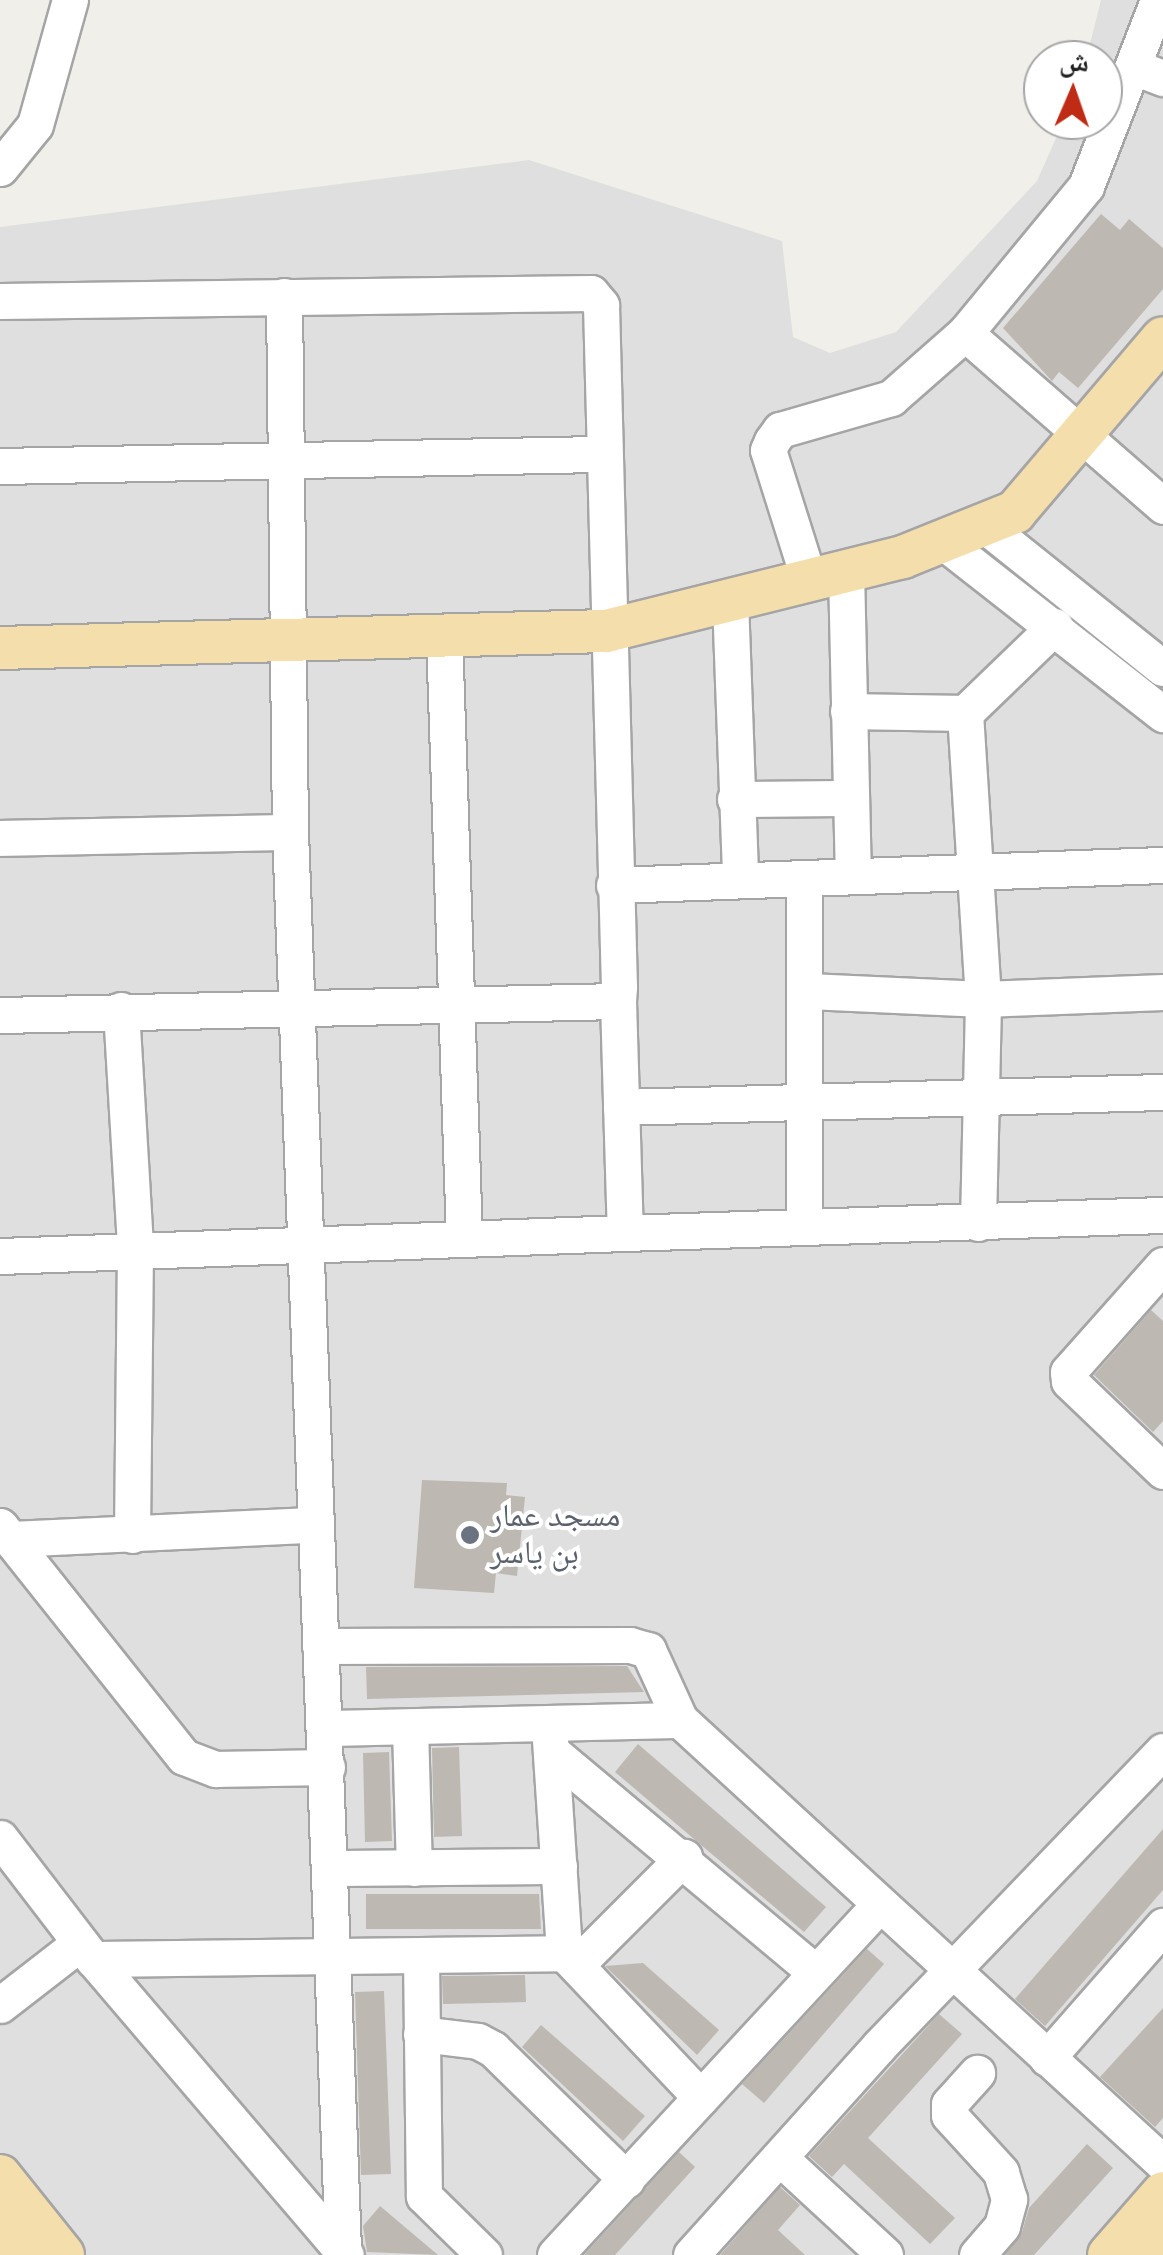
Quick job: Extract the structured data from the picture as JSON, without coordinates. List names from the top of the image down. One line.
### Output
{"places":["مسجد عمار بن ياسر"],"north":"top"}
